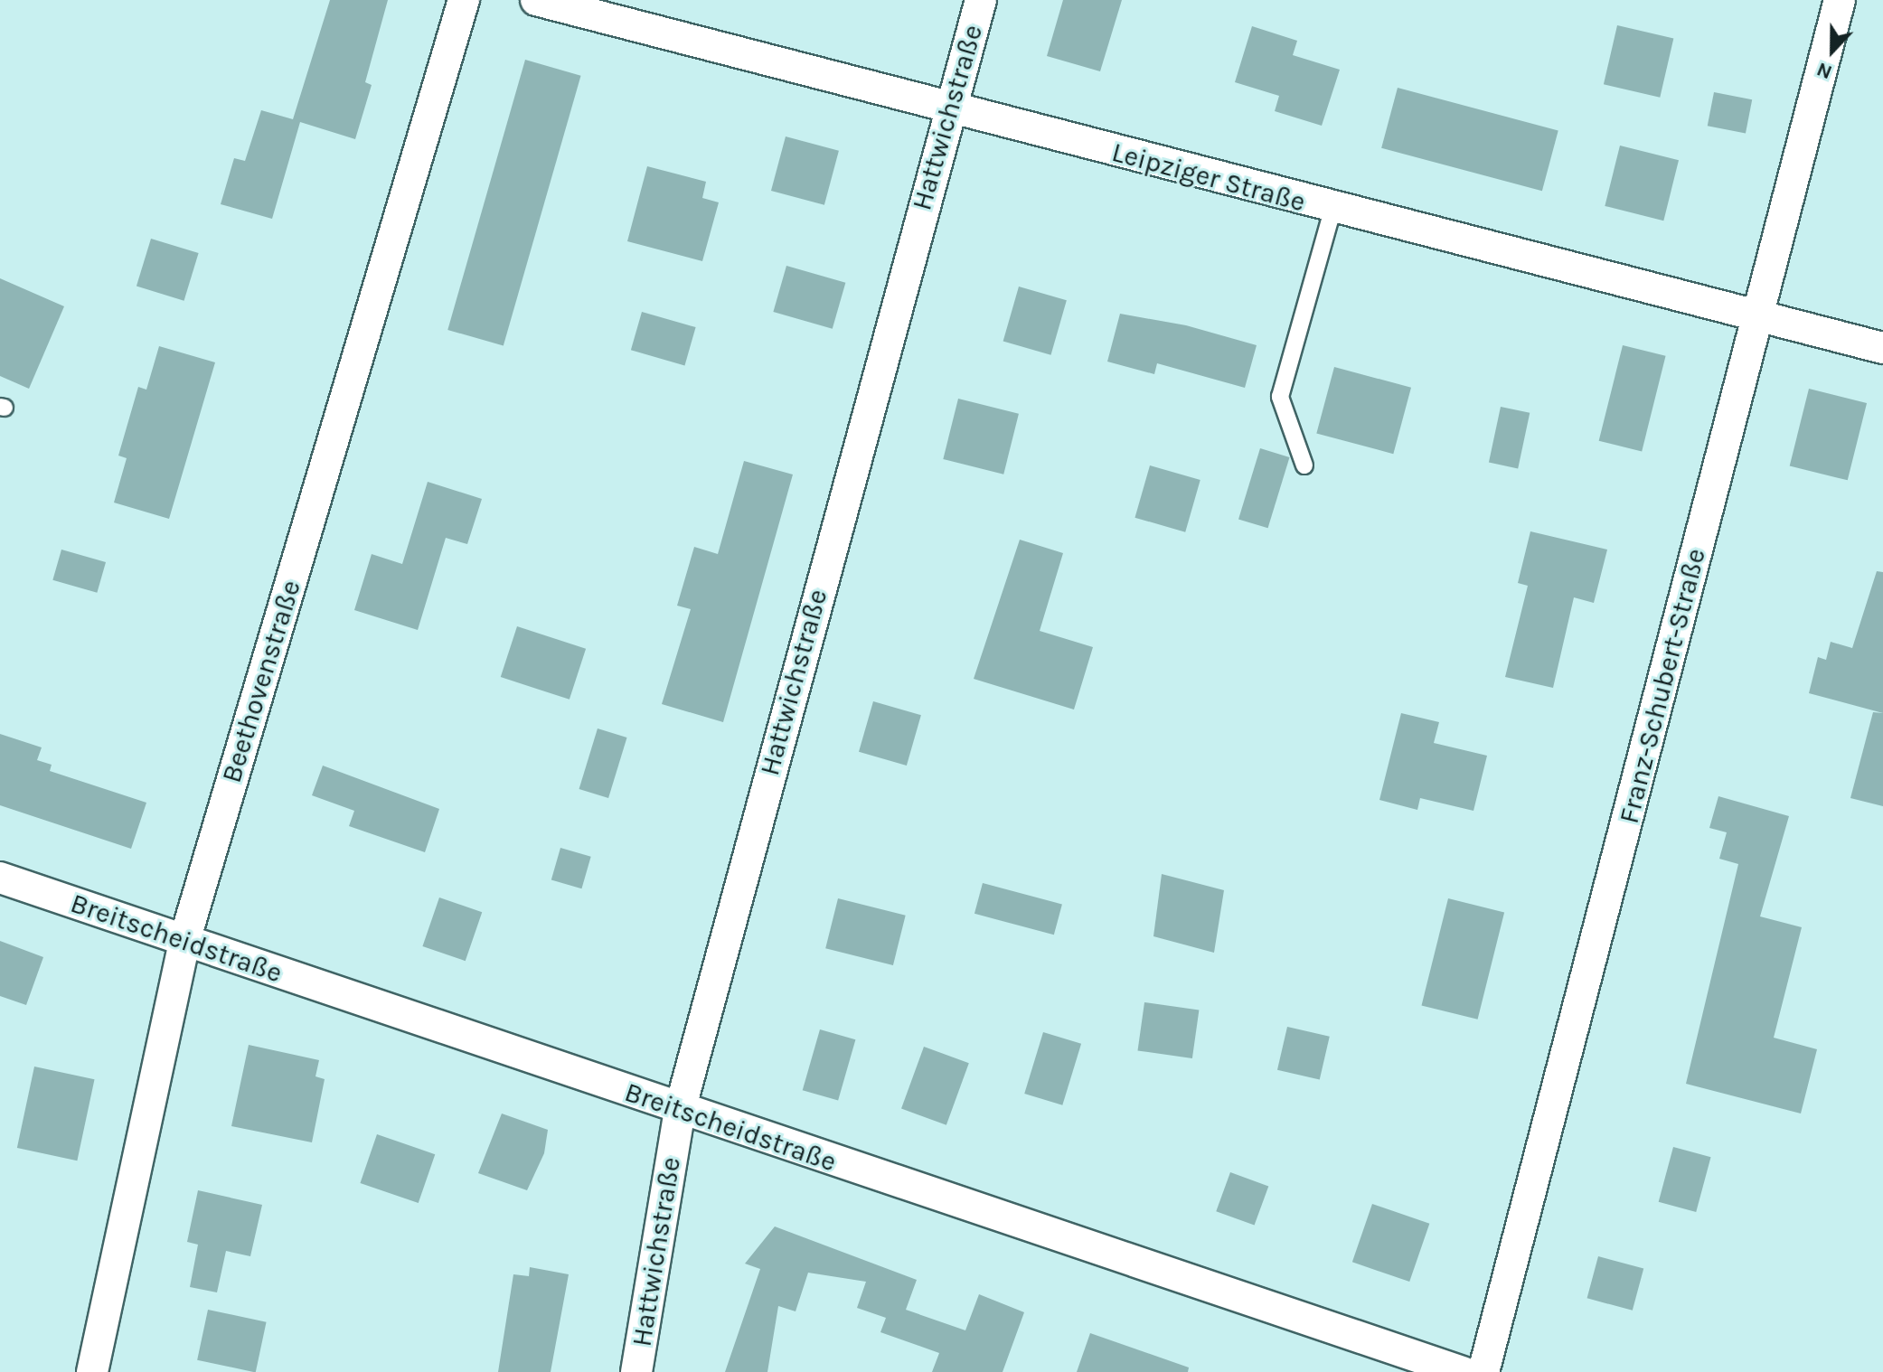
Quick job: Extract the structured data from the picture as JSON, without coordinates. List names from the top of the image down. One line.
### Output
{"streets":{"street":["Hattwichstraße","Leipziger Straße","Beethovenstraße","Franz-Schubert-Straße","Breitscheidstraße"]},"crossings":[["Hattwichstraße","Leipziger Straße"],["Hattwichstraße","Breitscheidstraße"],["Leipziger Straße","Franz-Schubert-Straße"],["Beethovenstraße","Breitscheidstraße"]],"north":"bottom"}
